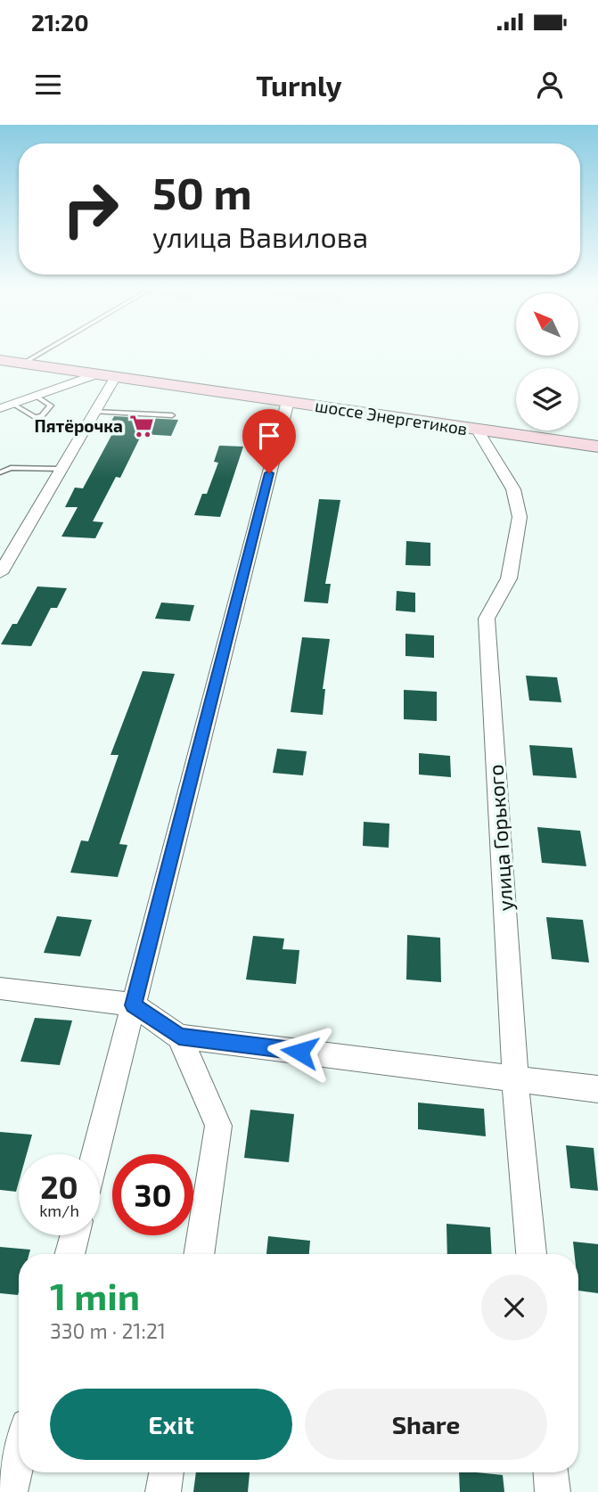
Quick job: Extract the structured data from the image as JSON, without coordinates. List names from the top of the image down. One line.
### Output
{"streets":{"main road":["шоссе Энергетиков"],"street":["улица Горького"]},"crossings":[["шоссе Энергетиков","улица Горького"]],"places":{"supermarket":["Пятёрочка"]},"north":"top left","page":{"status":"21:20","header":"Turnly","turn":["50 m","улица Вавилова"],"speed":"20 km/h","limit":"30","heading":["1 min","330 m · 21:21"],"buttons":["Exit","Share"]}}
